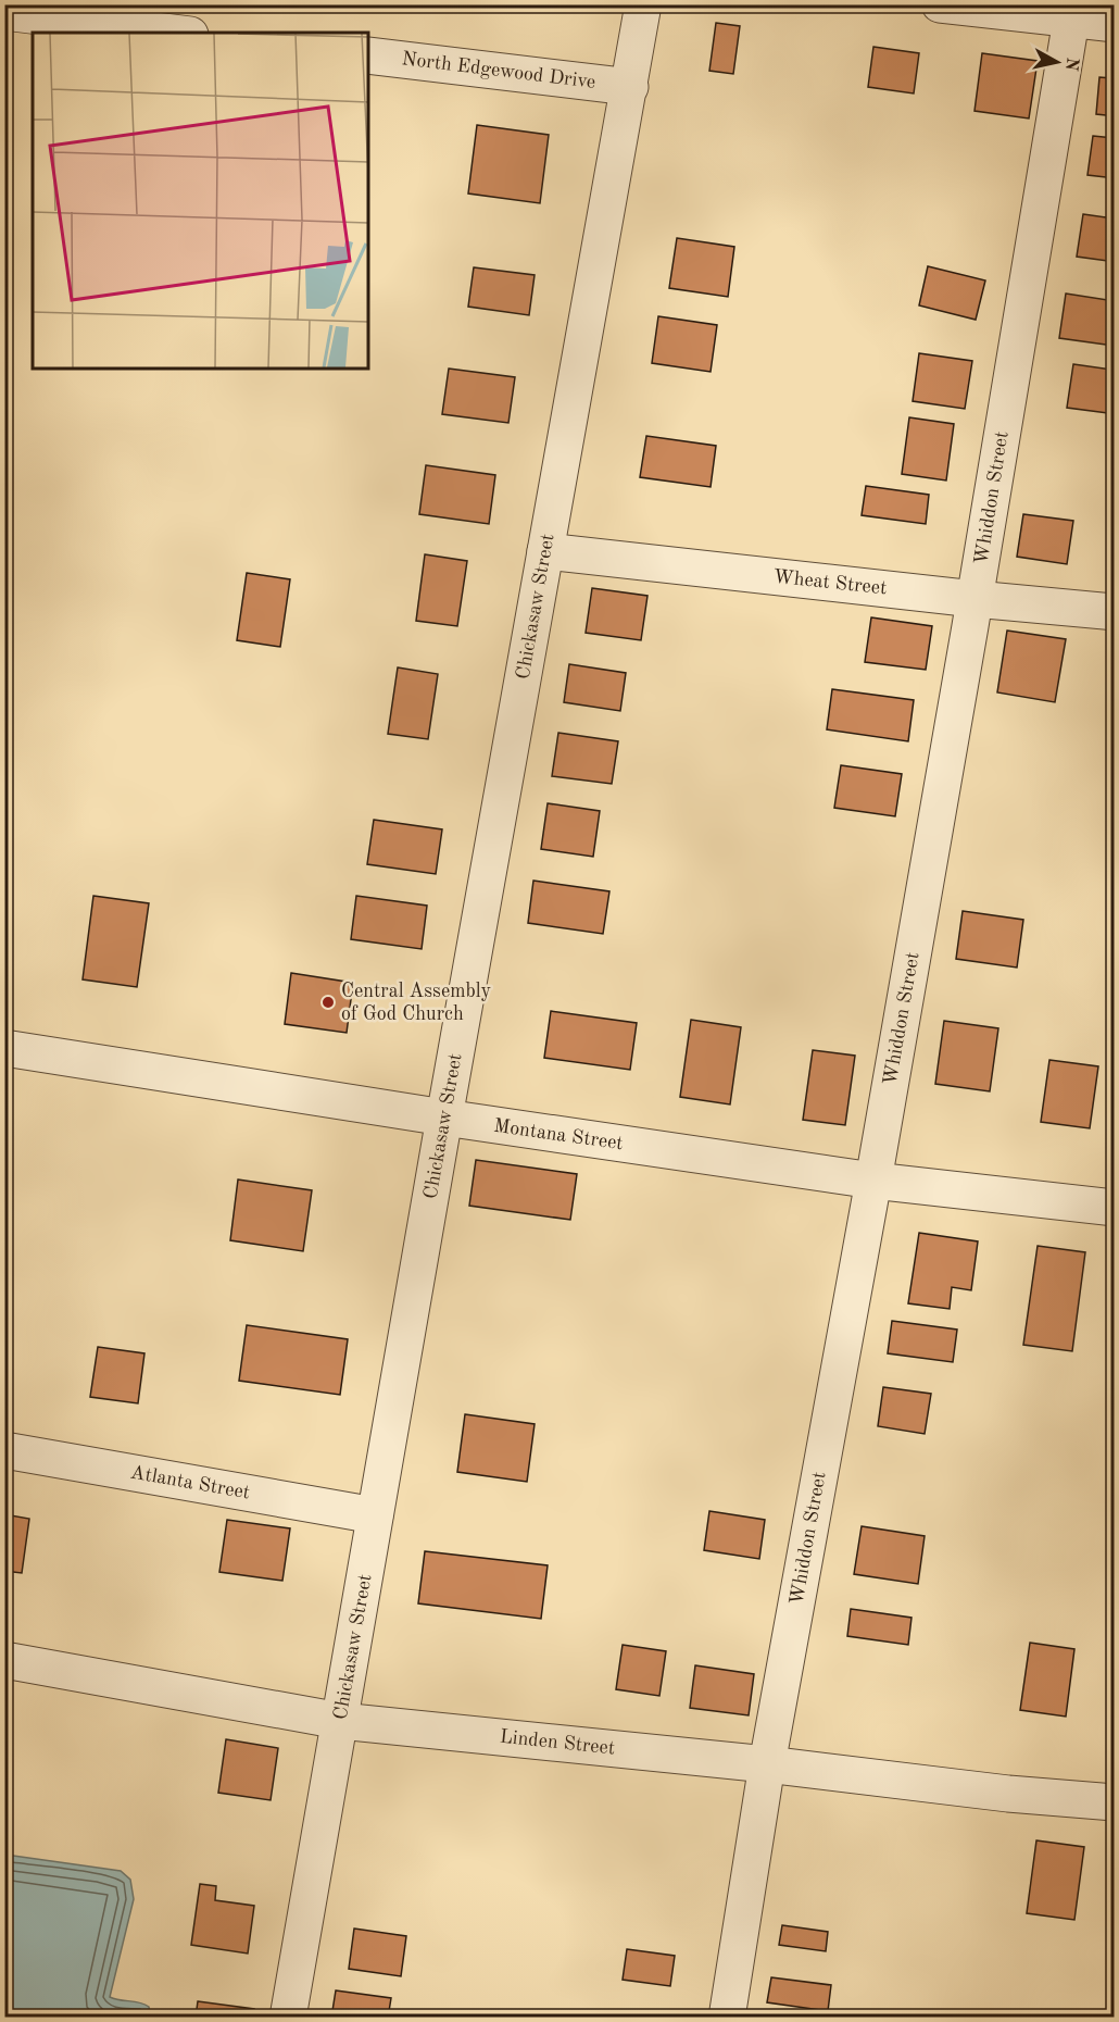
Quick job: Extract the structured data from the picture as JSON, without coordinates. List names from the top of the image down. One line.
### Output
{"streets":{"street":["North Edgewood Drive","Whiddon Street","Wheat Street","Chickasaw Street","Montana Street","Atlanta Street","Linden Street"]},"crossings":[["North Edgewood Drive","Chickasaw Street"],["Whiddon Street","Wheat Street"],["Whiddon Street","Montana Street"],["Whiddon Street","Linden Street"],["Wheat Street","Chickasaw Street"],["Chickasaw Street","Montana Street"],["Chickasaw Street","Atlanta Street"],["Chickasaw Street","Linden Street"]],"places":["Central Assembly of God Church"],"north":"right"}
